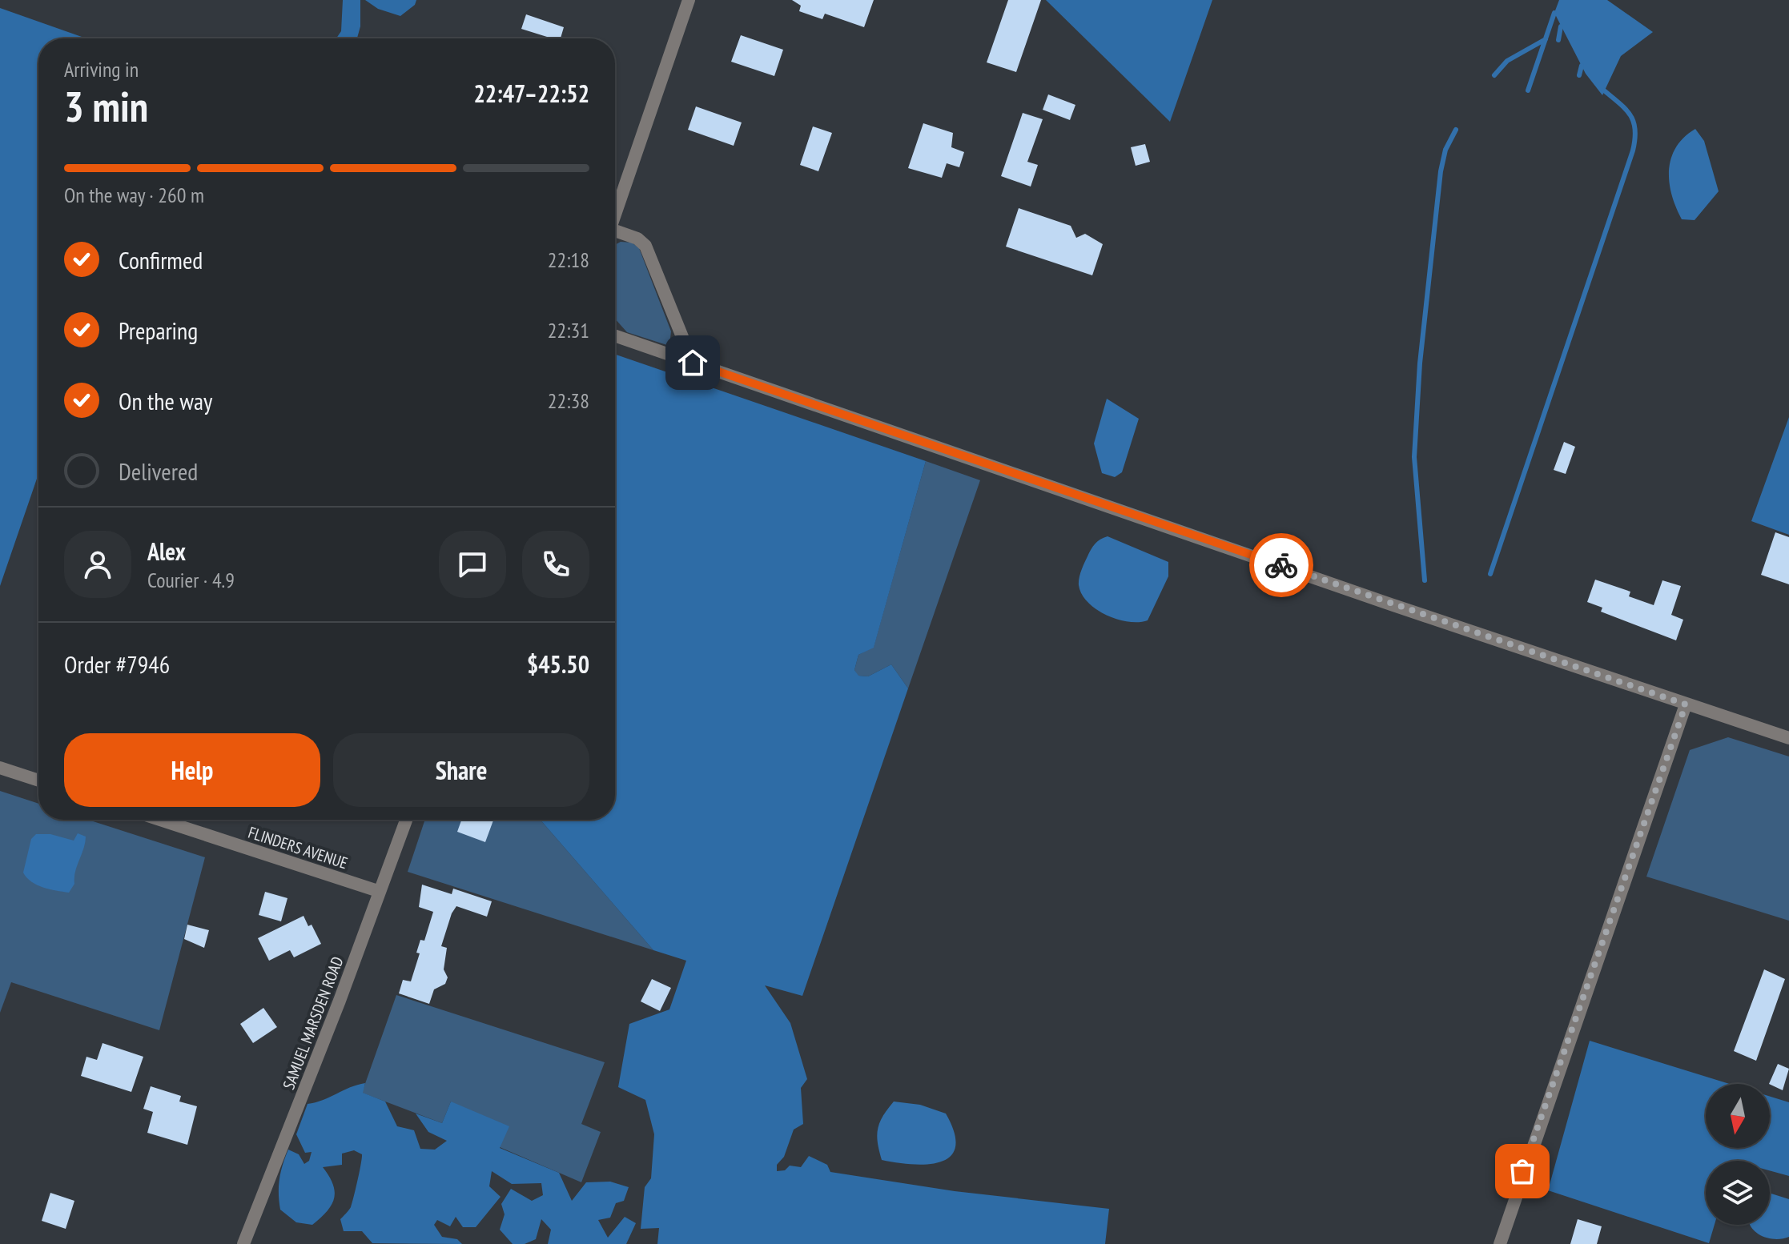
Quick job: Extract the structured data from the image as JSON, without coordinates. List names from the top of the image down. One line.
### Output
{"streets":{"street":["FLINDERS AVENUE","SAMUEL MARSDEN ROAD"]},"crossings":[["FLINDERS AVENUE","SAMUEL MARSDEN ROAD"]],"north":"bottom","page":{"heading":["3 min","Arriving in","22:47–22:52"],"panel":["Alex","Courier · 4.9","Order #7946","$45.50"],"bar":"On the way · 260 m","list":[["Confirmed","22:18"],["Preparing","22:31"],["On the way","22:38"],"Delivered"],"buttons":["Help","Share"]}}
